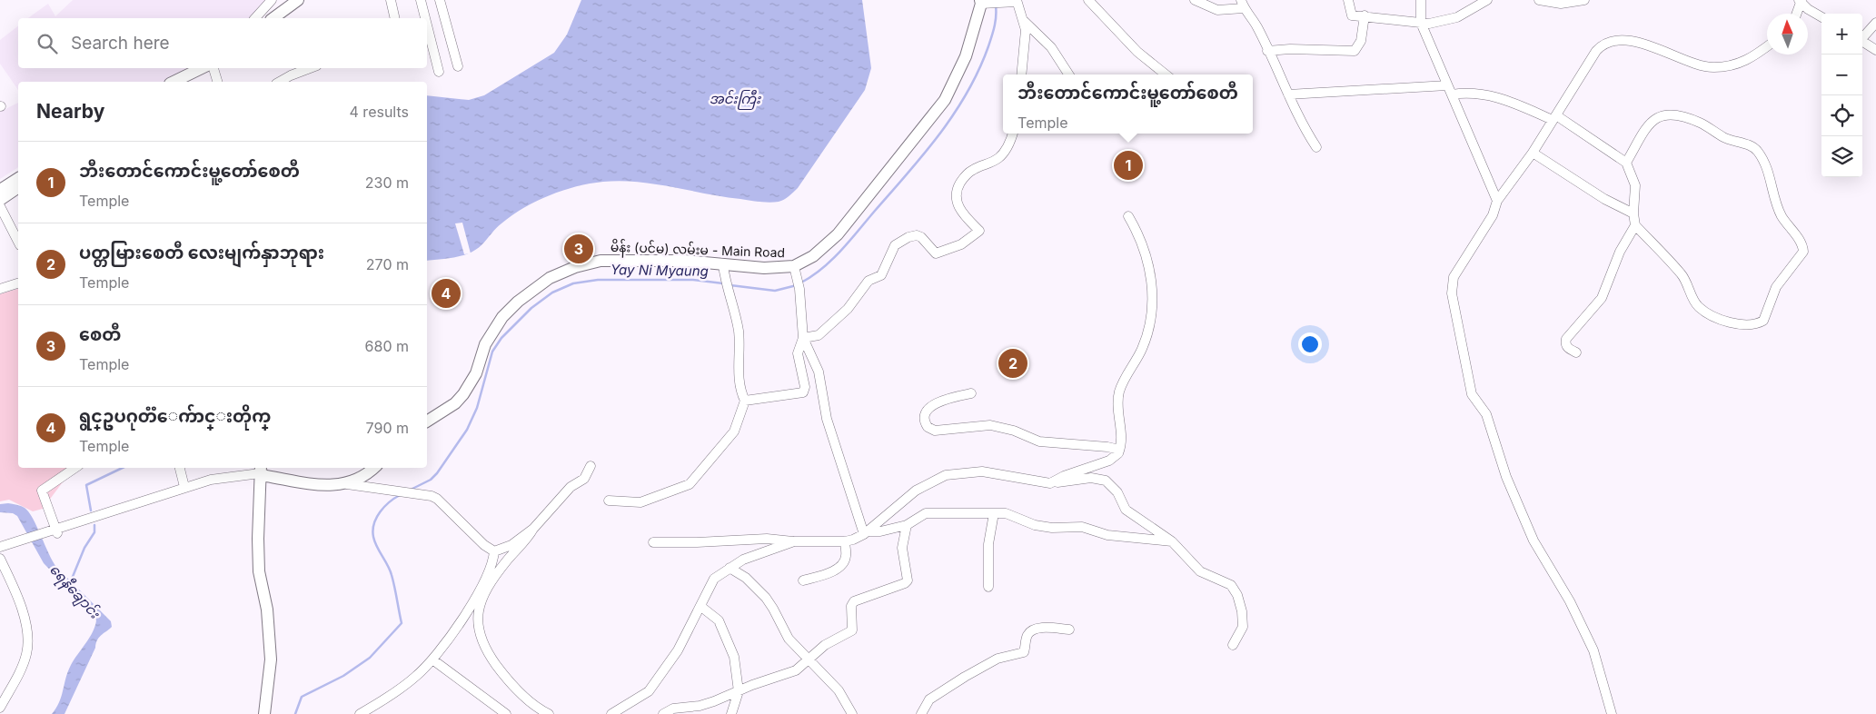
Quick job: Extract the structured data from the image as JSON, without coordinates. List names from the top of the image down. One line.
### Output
{"streets":{"main road":["မိန်း (ပင်မ) လမ်းမ - Main Road"]},"water":["အင်းကြီး","Yay Ni Myaung","ရေနီချောင်း"],"north":"top","page":{"map_buttons":["+","−"],"search":"Search here","popup":["ဘီးတောင်ကောင်းမူ့တော်စေတီ","Temple"],"heading":["Nearby","4 results"],"list":[{"mark":"1","name":"ဘီးတောင်ကောင်းမူ့တော်စေတီ","note":"Temple","value":"230 m"},{"mark":"2","name":"ပတ္တမြား‌စေတီ‌ လေးမျက်နှာဘုရား","note":"Temple","value":"270 m"},{"mark":"3","name":"စေတီ","note":"Temple","value":"680 m"},{"mark":"4","name":"ရွင္ဥပဂုတၱေက်ာင္းတိုက္","note":"Temple","value":"790 m"}],"pins":["1","3","4","2"]}}
